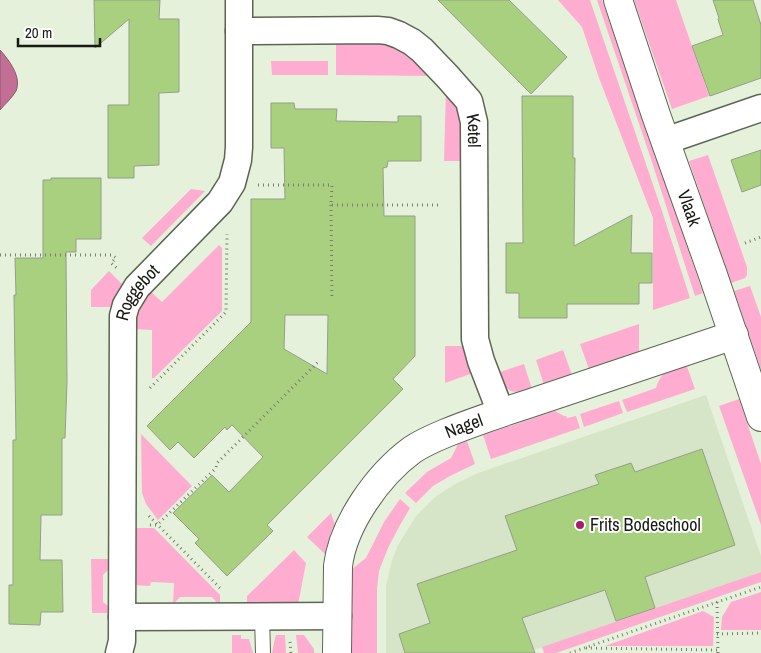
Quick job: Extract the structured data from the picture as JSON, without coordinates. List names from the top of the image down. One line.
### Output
{"streets":{"street":["Ketel","Vlaak","Roggebot","Nagel"]},"crossings":[["Ketel","Roggebot"],["Ketel","Nagel"],["Vlaak","Nagel"]],"places":["Frits Bodeschool"],"scale_bar":"20 m"}
